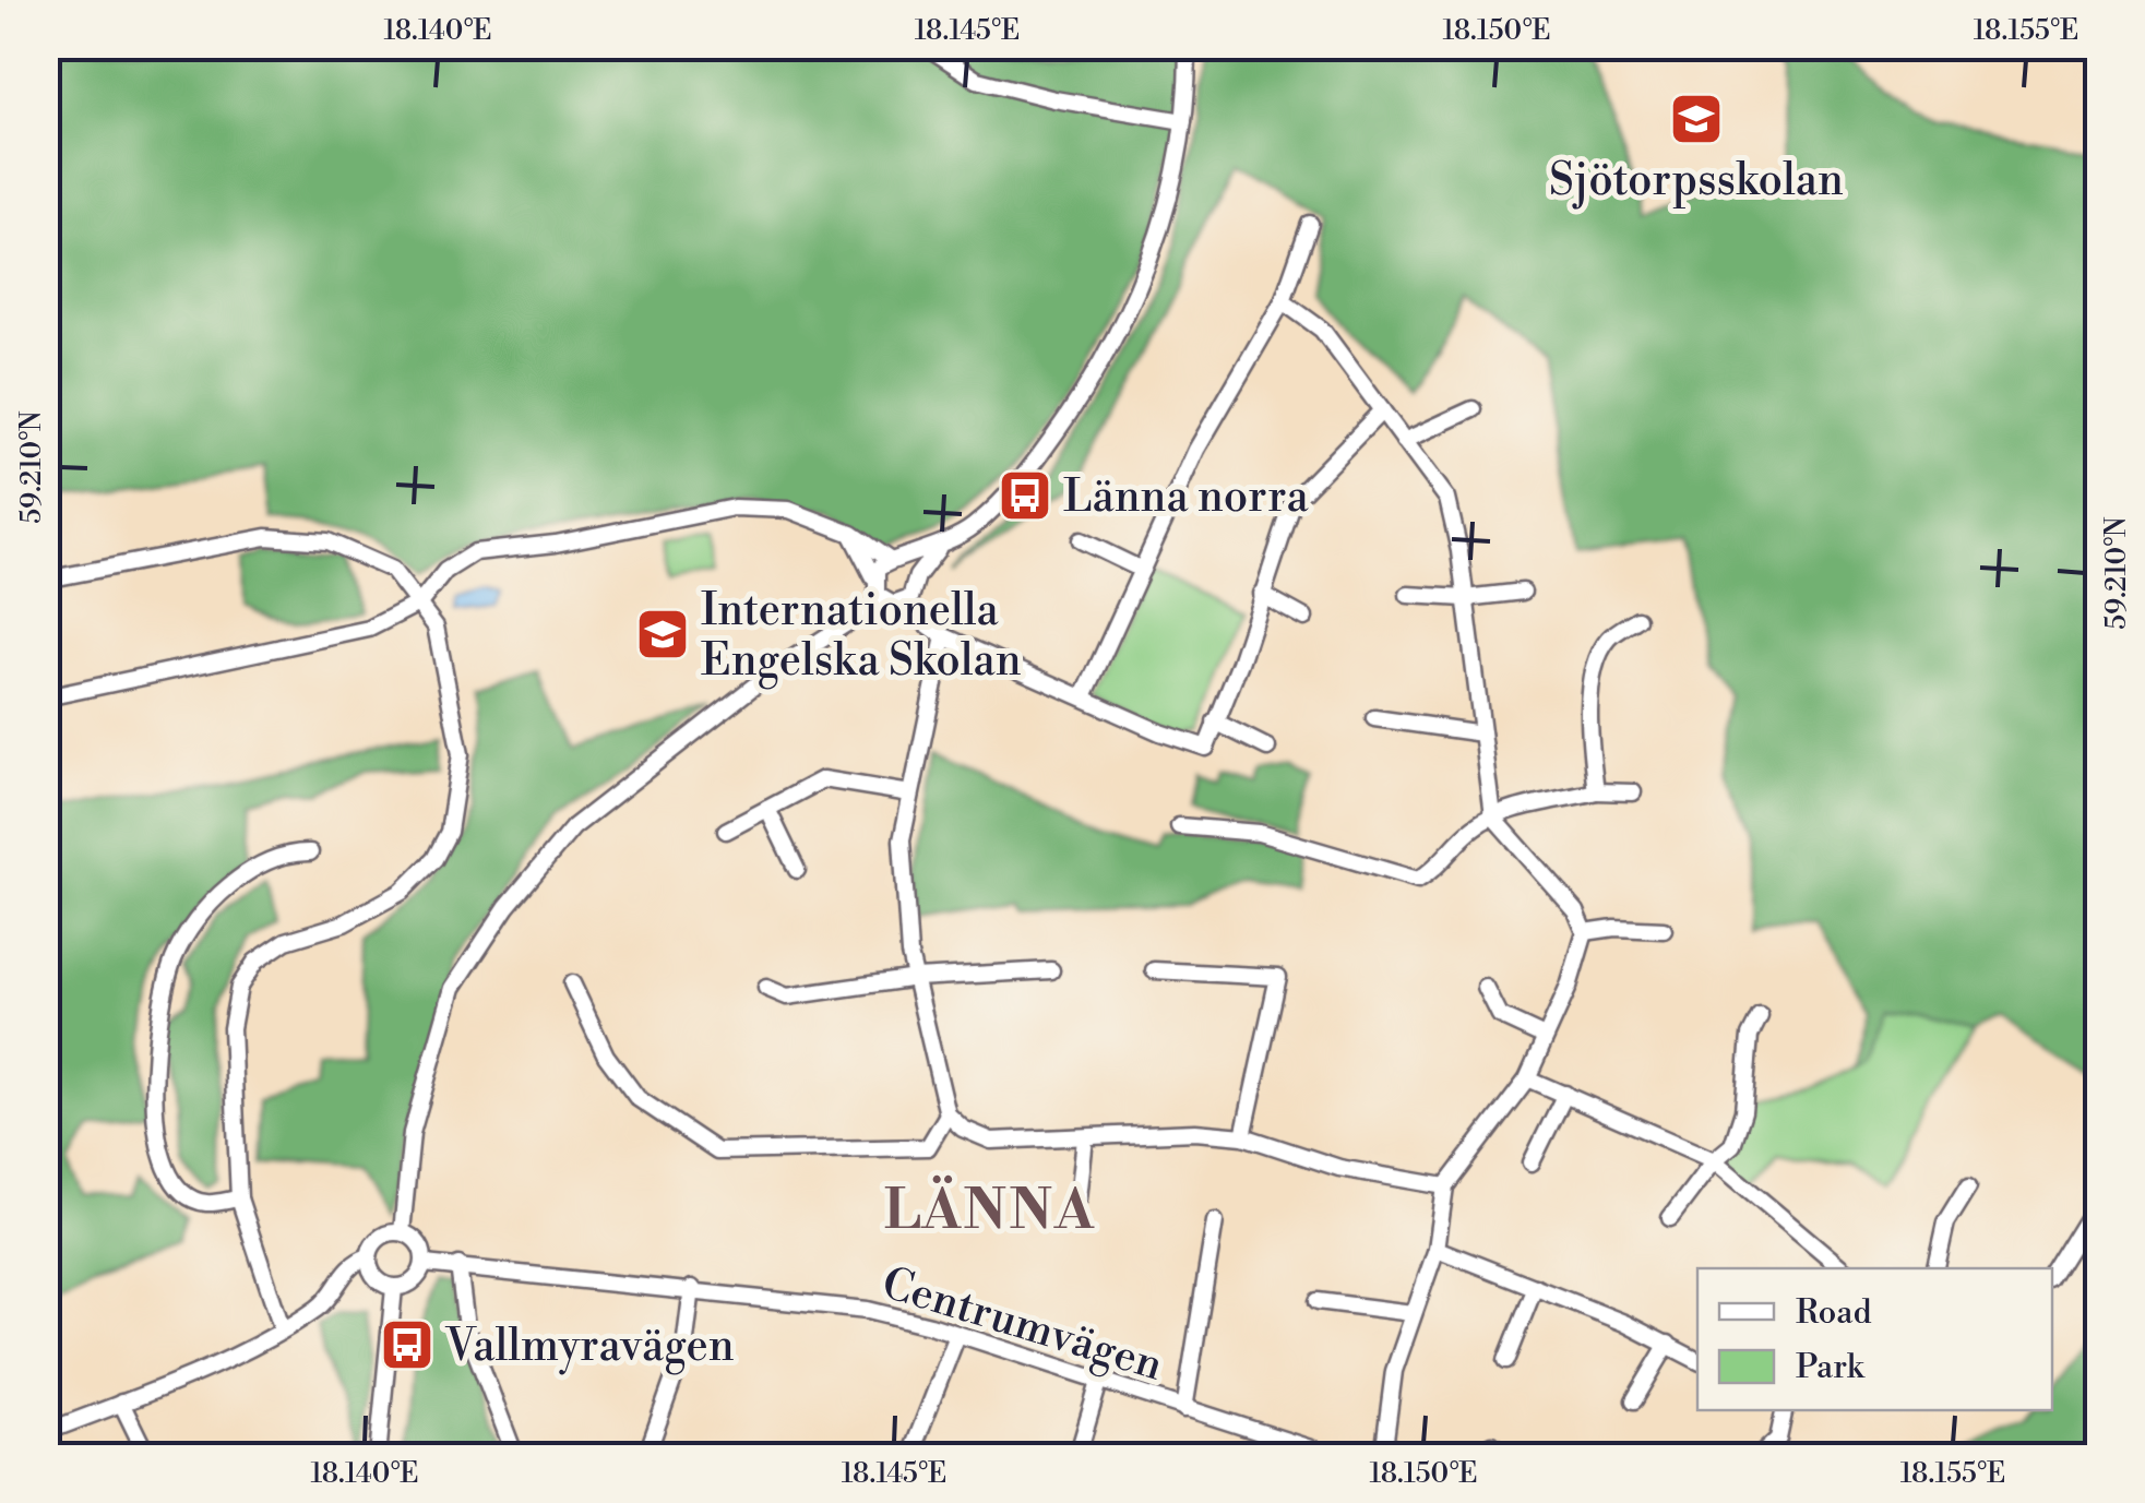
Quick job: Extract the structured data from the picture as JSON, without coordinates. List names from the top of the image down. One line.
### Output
{"streets":{"street":["Centrumvägen"]},"districts":["LÄNNA"],"places":{"school or university":["Sjötorpsskolan","Internationella Engelska Skolan"],"bus stop":["Länna norra","Vallmyravägen"]},"legend":["Road","Park"],"coordinates":["18.140°E","18.145°E","18.150°E","18.155°E","59.210°N"]}
